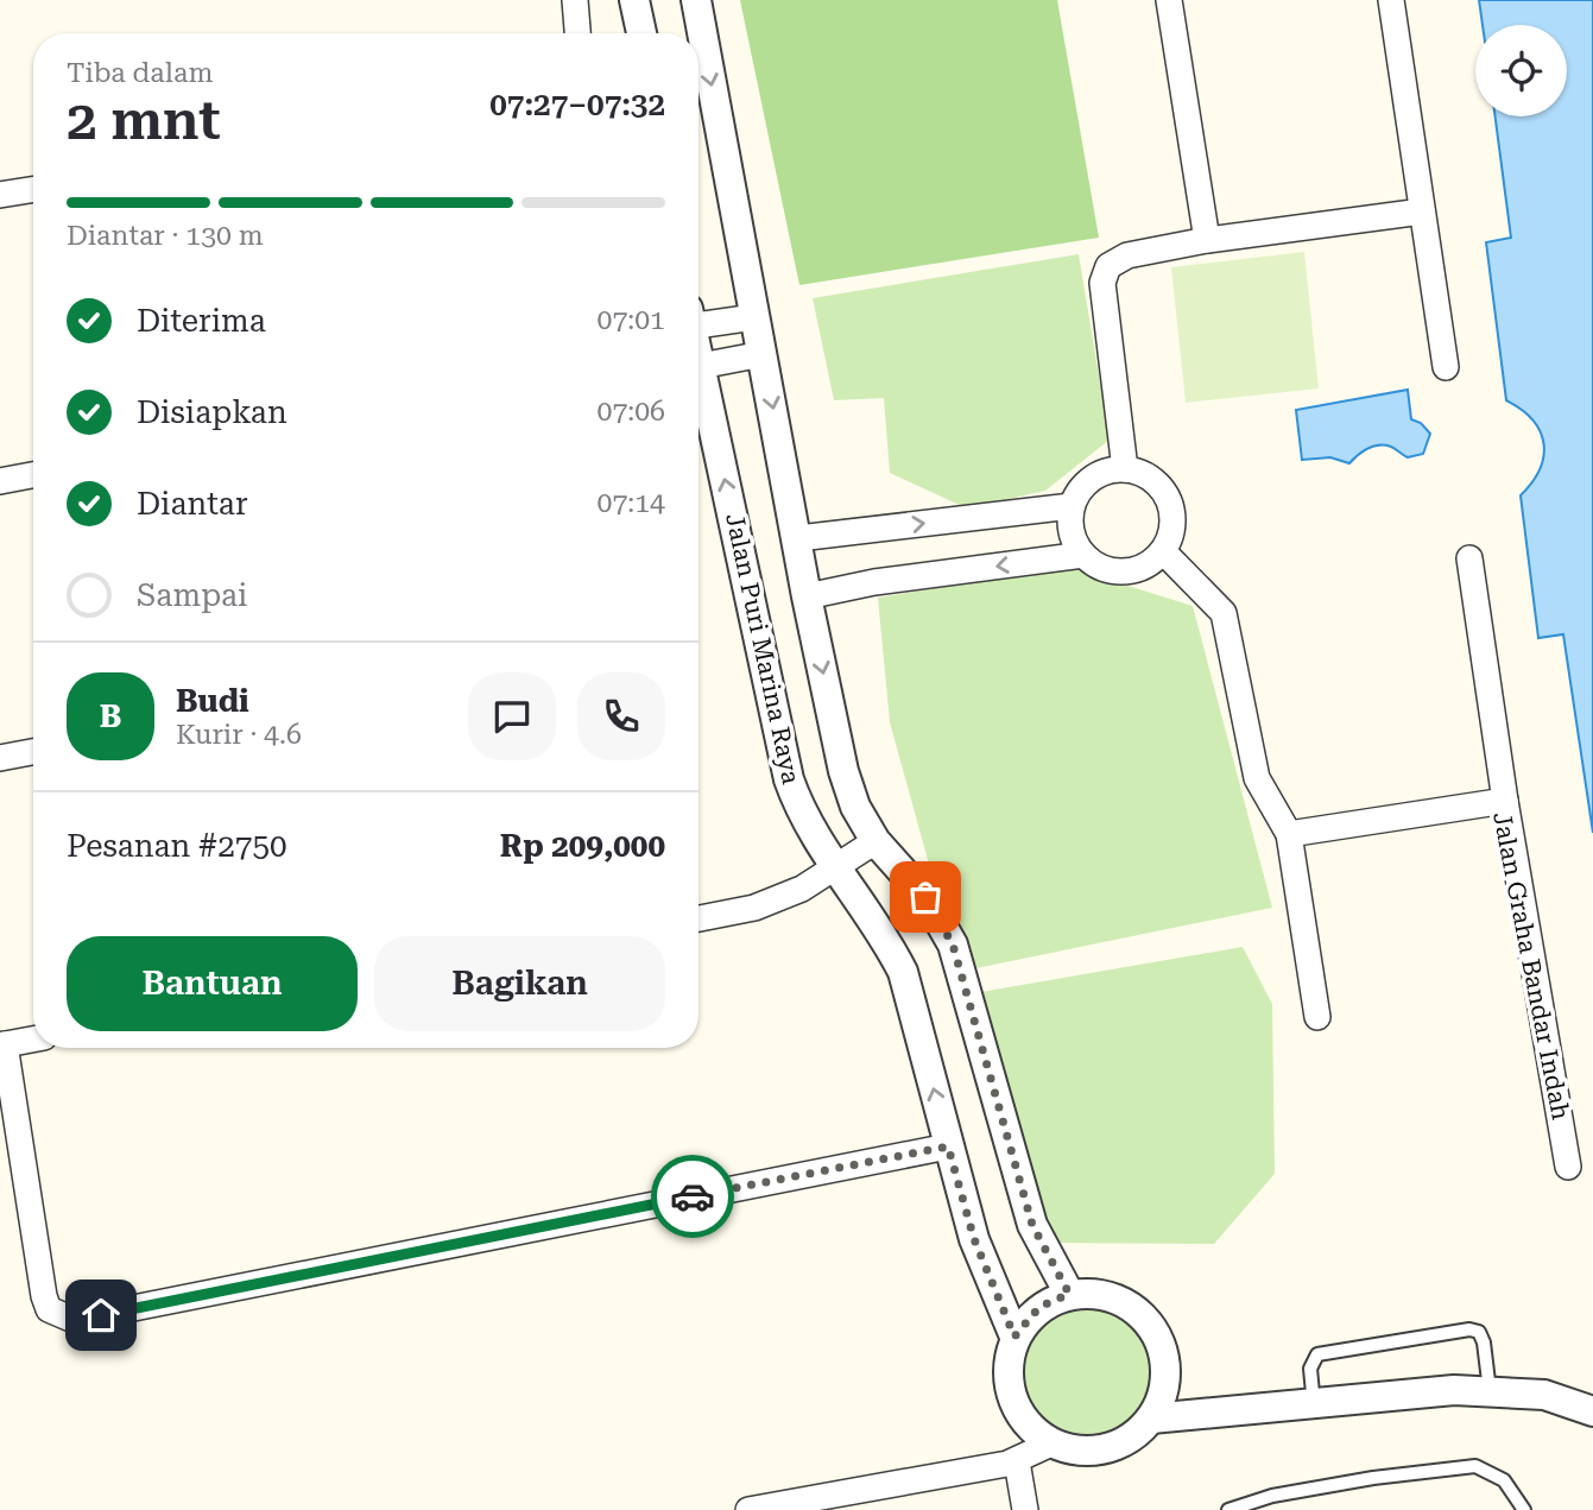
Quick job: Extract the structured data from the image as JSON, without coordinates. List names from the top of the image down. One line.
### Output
{"streets":{"street":["Jalan Puri Marina Raya","Jalan Graha Bandar Indah"]},"page":{"heading":["2 mnt","Tiba dalam","07:27–07:32"],"panel":["Budi","Kurir · 4.6","Pesanan #2750","Rp 209,000"],"bar":"Diantar · 130 m","list":[["Diterima","07:01"],["Disiapkan","07:06"],["Diantar","07:14"],"Sampai"],"round":"B","buttons":["Bantuan","Bagikan"]}}
